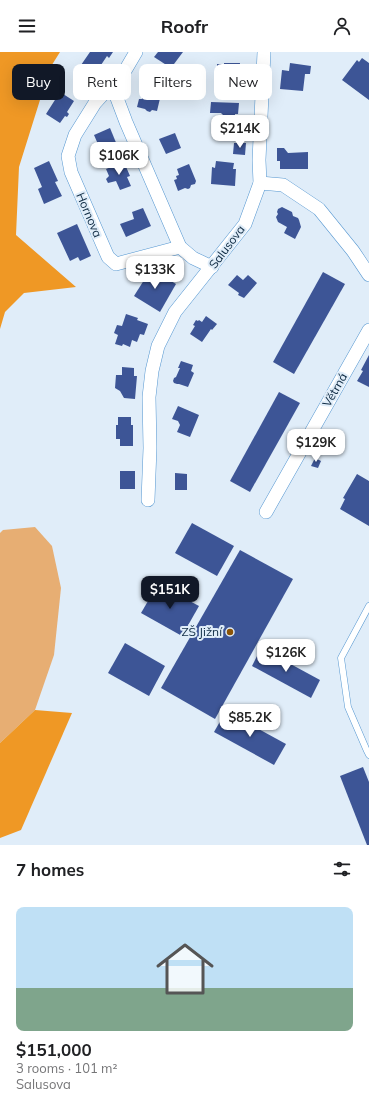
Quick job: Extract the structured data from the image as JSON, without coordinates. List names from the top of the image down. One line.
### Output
{"streets":{"street":["Hornova","Salusova","Větrná"]},"places":["ZŠ Jižní"],"page":{"header":"Roofr","chip":["Buy","Rent","Filters","New"],"price":["$214K","$106K","$133K","$129K","$151K","$126K","$85.2K"],"heading":"7 homes","list":[{"name":"$151,000","note":"3 rooms · 101 m² · Salusova"}]}}
